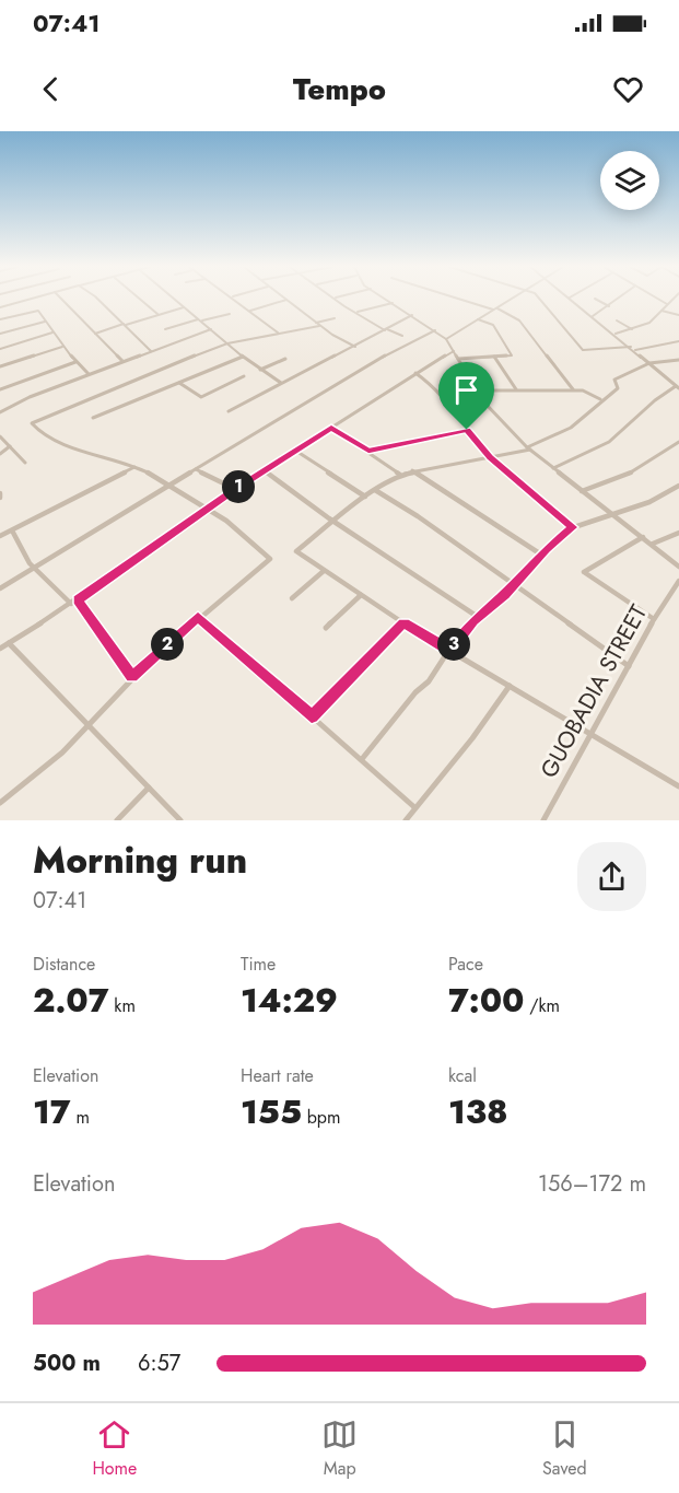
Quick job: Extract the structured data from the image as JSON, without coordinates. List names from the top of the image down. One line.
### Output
{"streets":{"street":["GUOBADIA STREET"]},"page":{"status":"07:41","header":"Tempo","pins":["1","2","3"],"heading":["Morning run","07:41"],"stats":[["Distance","2.07 km"],["Time","14:29"],["Pace","7:00 /km"],["Elevation","17 m"],["Heart rate","155 bpm"],["kcal","138"]],"chart":["Elevation","156–172 m"],"list":[{"name":"500 m","note":"6:57"}],"tabs":["Home","Map","Saved"]}}
